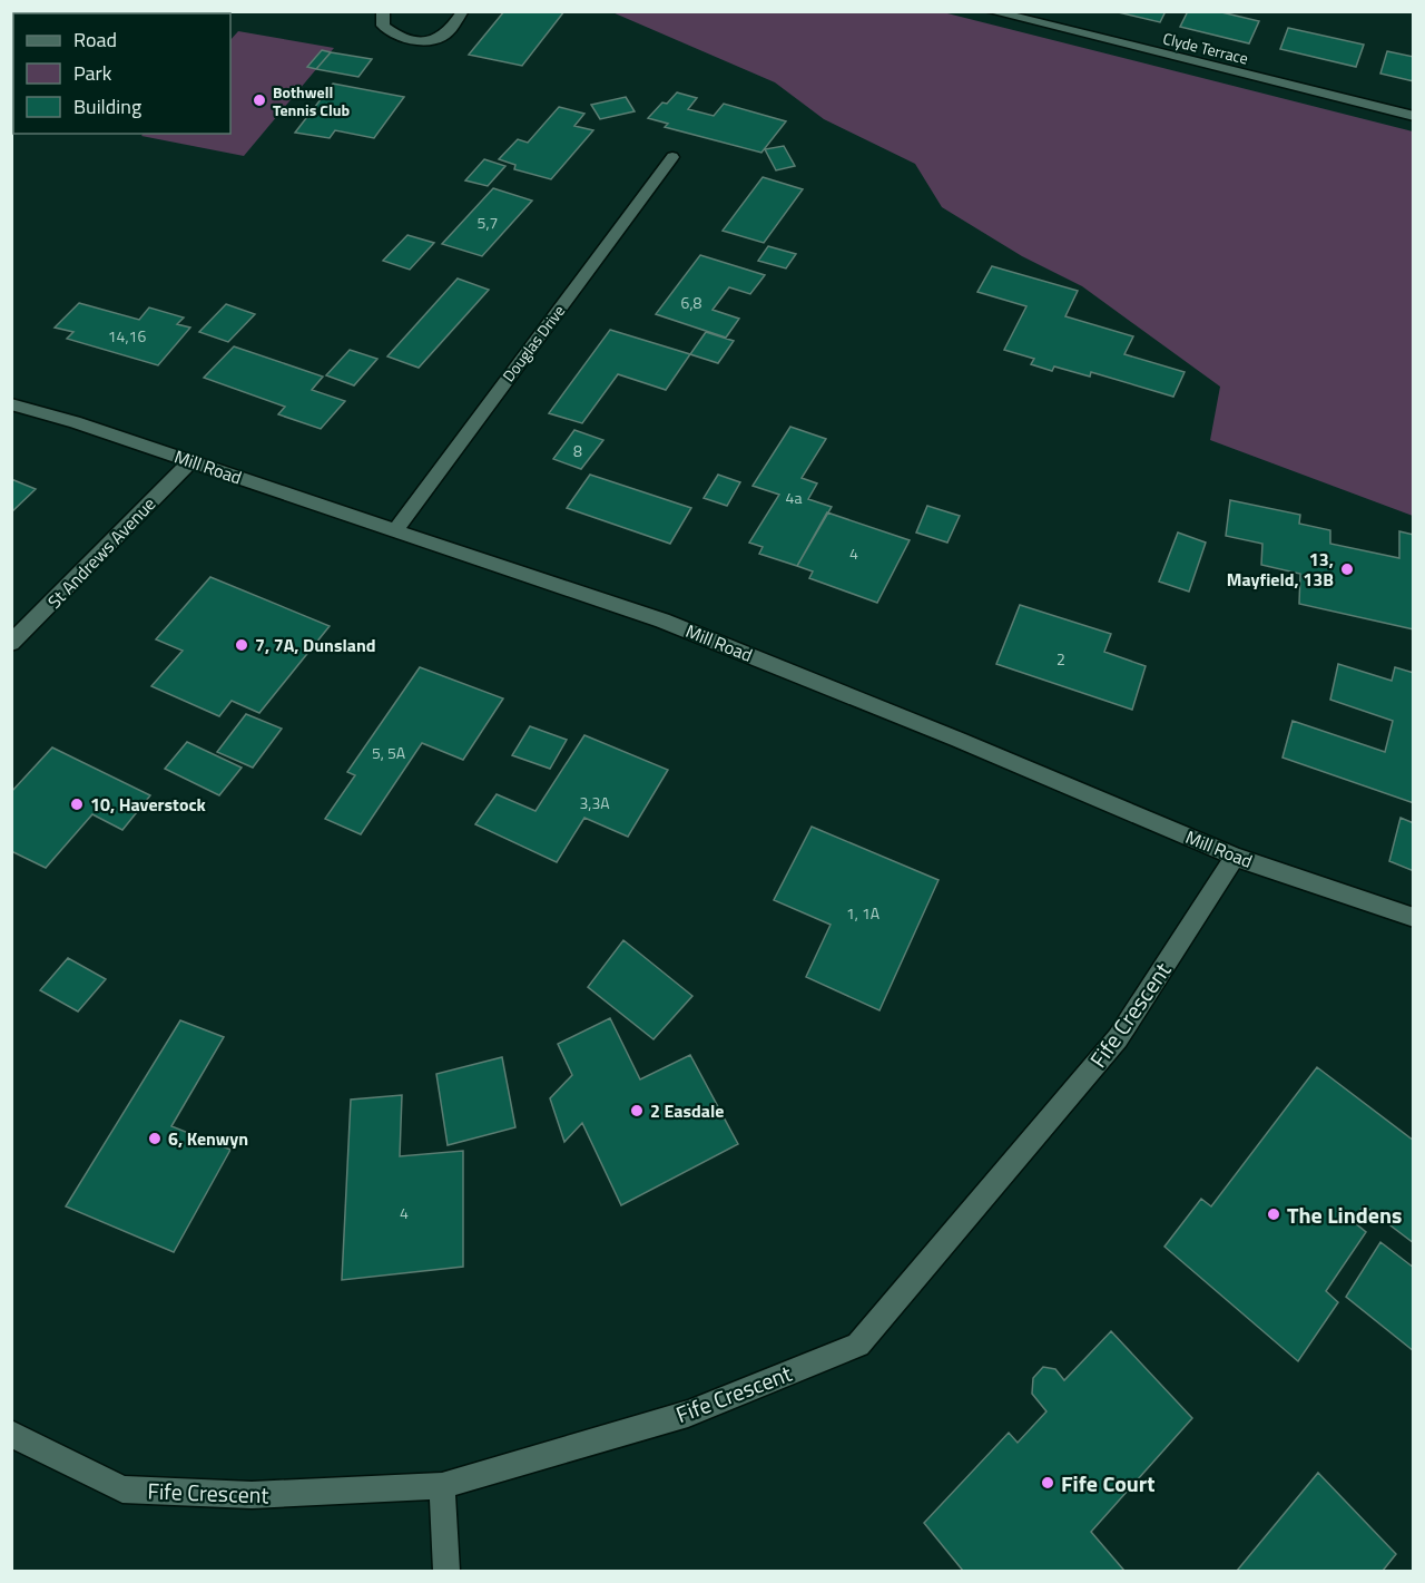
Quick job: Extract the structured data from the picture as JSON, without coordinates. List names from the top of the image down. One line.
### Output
{"streets":{"street":["Clyde Terrace","Douglas Drive","Mill Road","St Andrews Avenue","Fife Crescent"]},"crossings":[["Douglas Drive","Mill Road"],["Mill Road","St Andrews Avenue"],["Mill Road","Fife Crescent"]],"places":["Bothwell Tennis Club","13, Mayfield, 13B","7, 7A, Dunsland","10, Haverstock","2 Easdale","6, Kenwyn","The Lindens","Fife Court"],"house_numbers":["5,7","6,8","14,16","8","4a","4","2","5, 5A","3,3A","1, 1A","4"],"legend":["Road","Park","Building"]}
